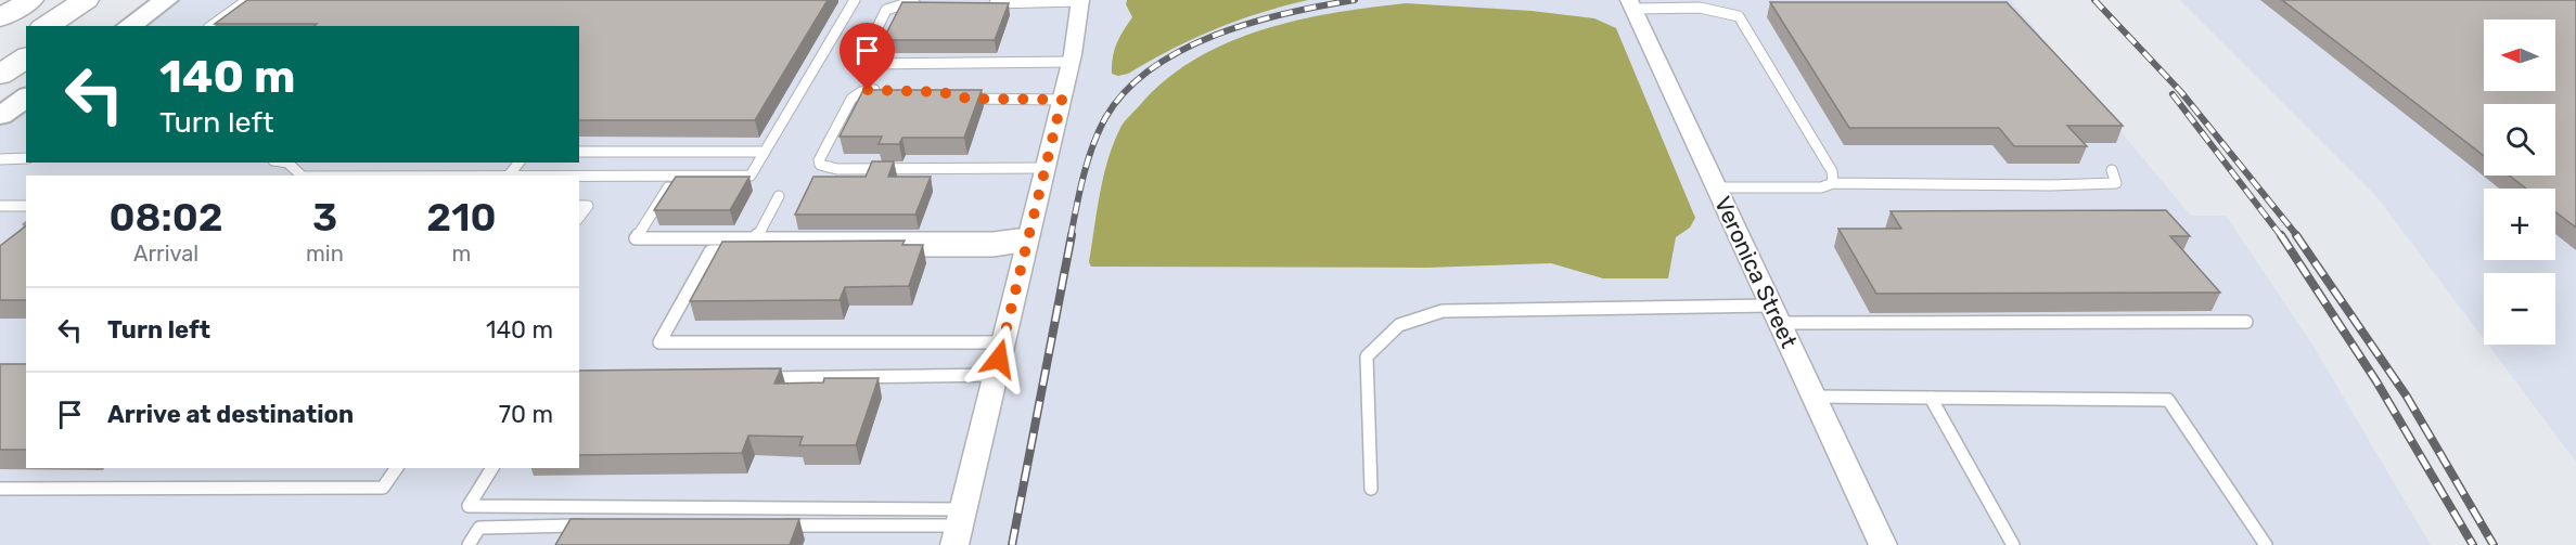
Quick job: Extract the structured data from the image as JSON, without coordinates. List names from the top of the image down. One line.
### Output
{"streets":{"street":["Veronica Street"]},"north":"left","page":{"map_buttons":["+","−"],"turn":["140 m","Turn left"],"eta":["08:02","Arrival","3","min","210","m"],"list":[{"name":"Turn left","value":"140 m"},{"name":"Arrive at destination","value":"70 m"}]}}
